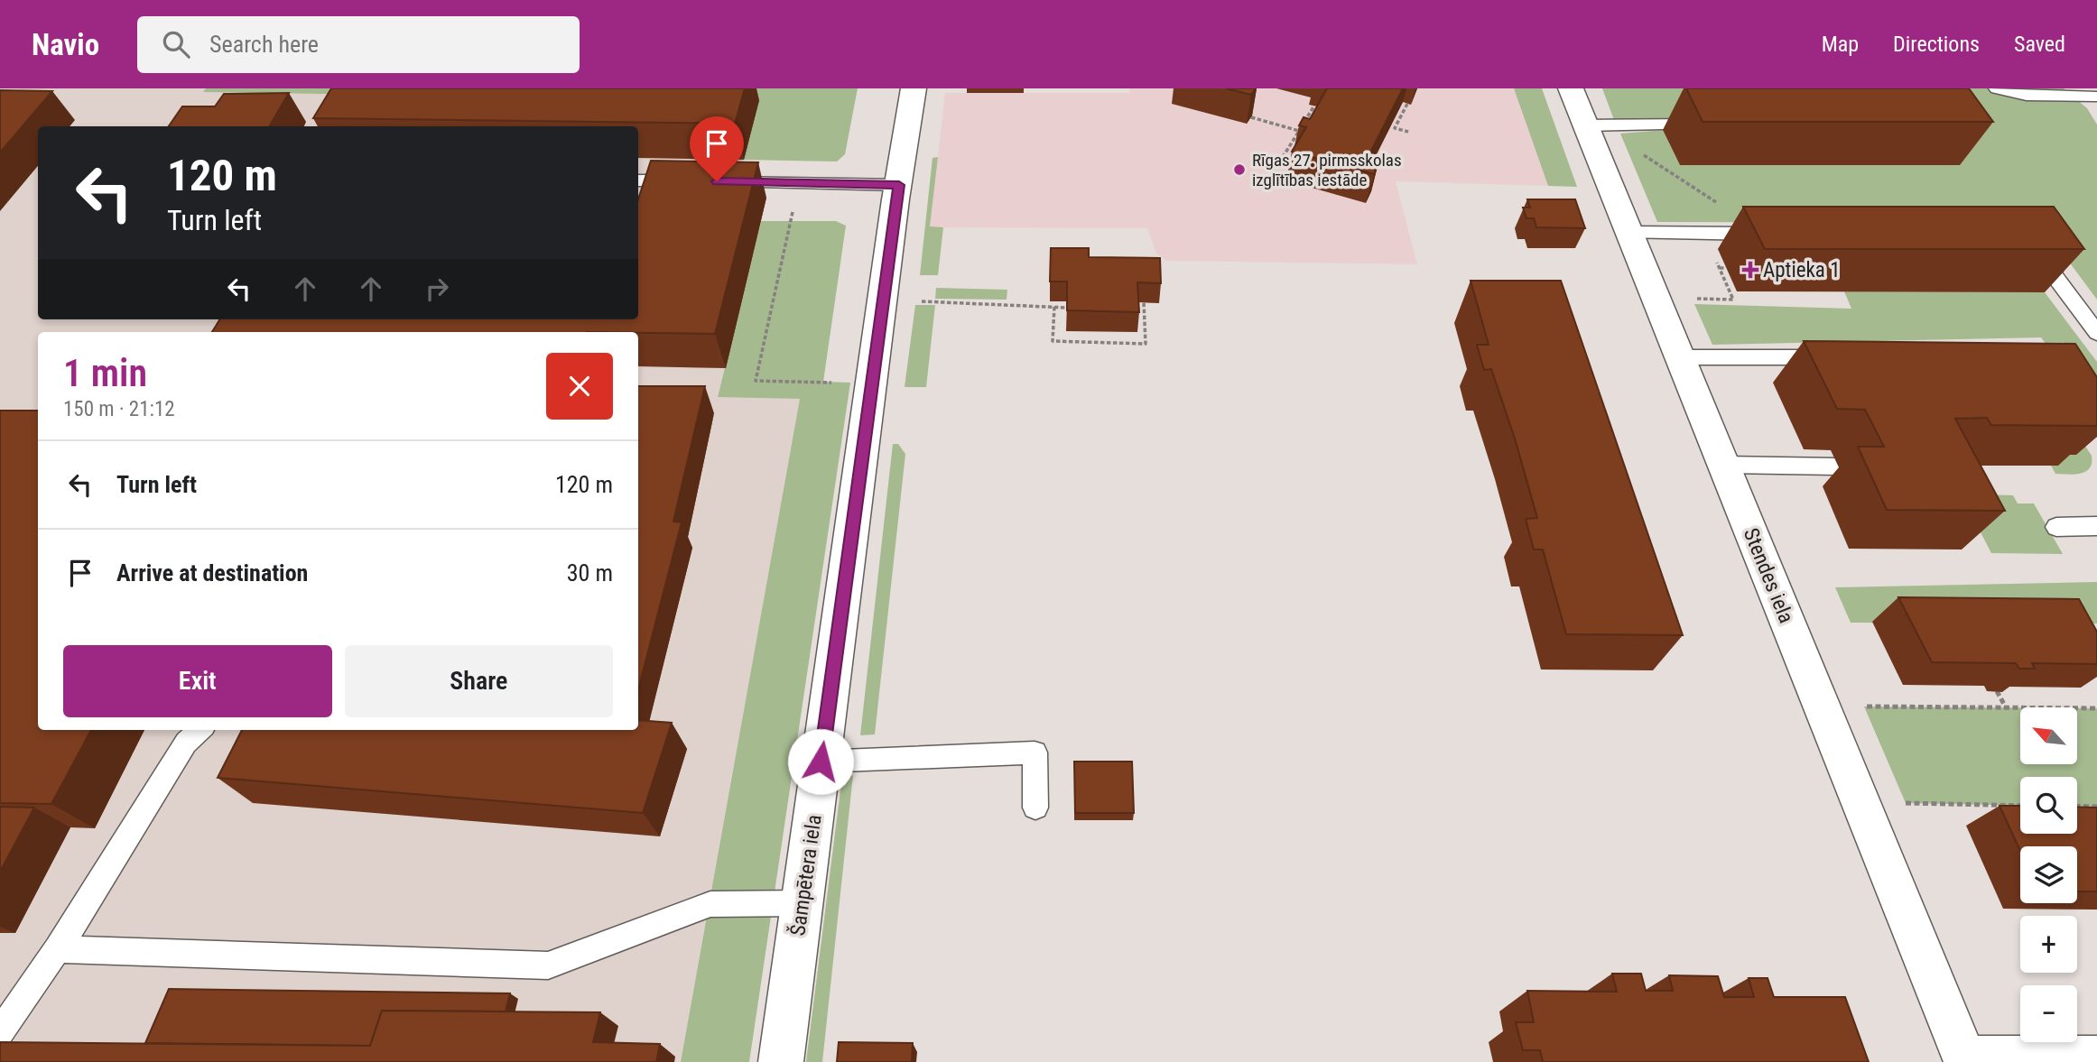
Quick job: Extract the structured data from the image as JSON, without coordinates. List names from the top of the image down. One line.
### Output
{"streets":{"street":["Stendes iela","Šampētera iela"]},"places":{"other":["Rīgas 27. pirmsskolas izglītības iestāde"],"health":["Aptieka 1"]},"north":"top left","page":{"header":"Navio","search":"Search here","nav":["Map","Directions","Saved"],"turn":["120 m","Turn left"],"heading":["1 min","150 m · 21:12"],"list":[{"name":"Turn left","value":"120 m"},{"name":"Arrive at destination","value":"30 m"}],"buttons":["Exit","Share"],"map_buttons":["+","−"]}}
